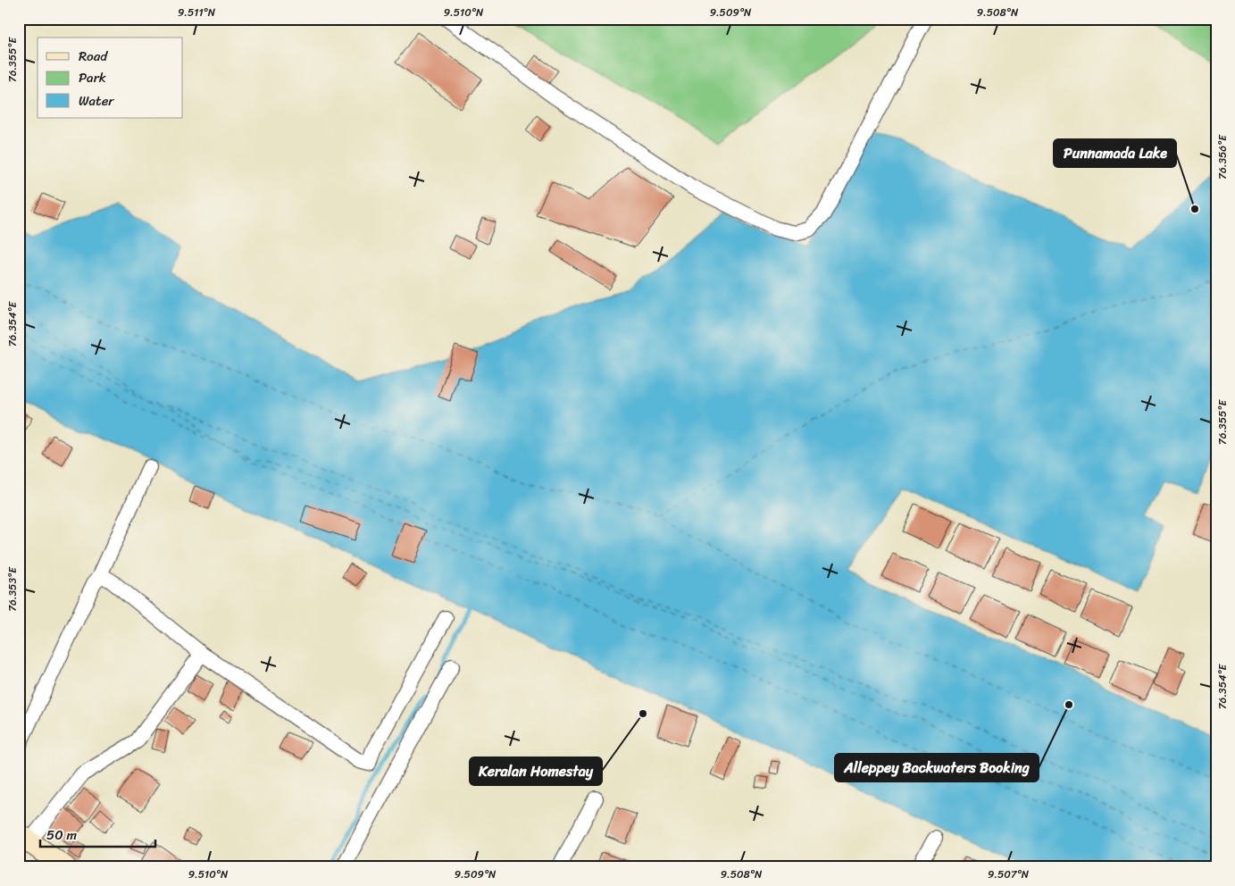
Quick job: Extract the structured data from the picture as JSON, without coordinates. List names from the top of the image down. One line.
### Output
{"places":["Punnamada Lake","Alleppey Backwaters Booking","Keralan Homestay"],"legend":["Road","Park","Water"],"scale_bar":"50 m","coordinates":["9.511°N","9.510°N","9.509°N","9.508°N","76.355°E","76.356°E","76.354°E","76.353°E","9.507°N"]}
